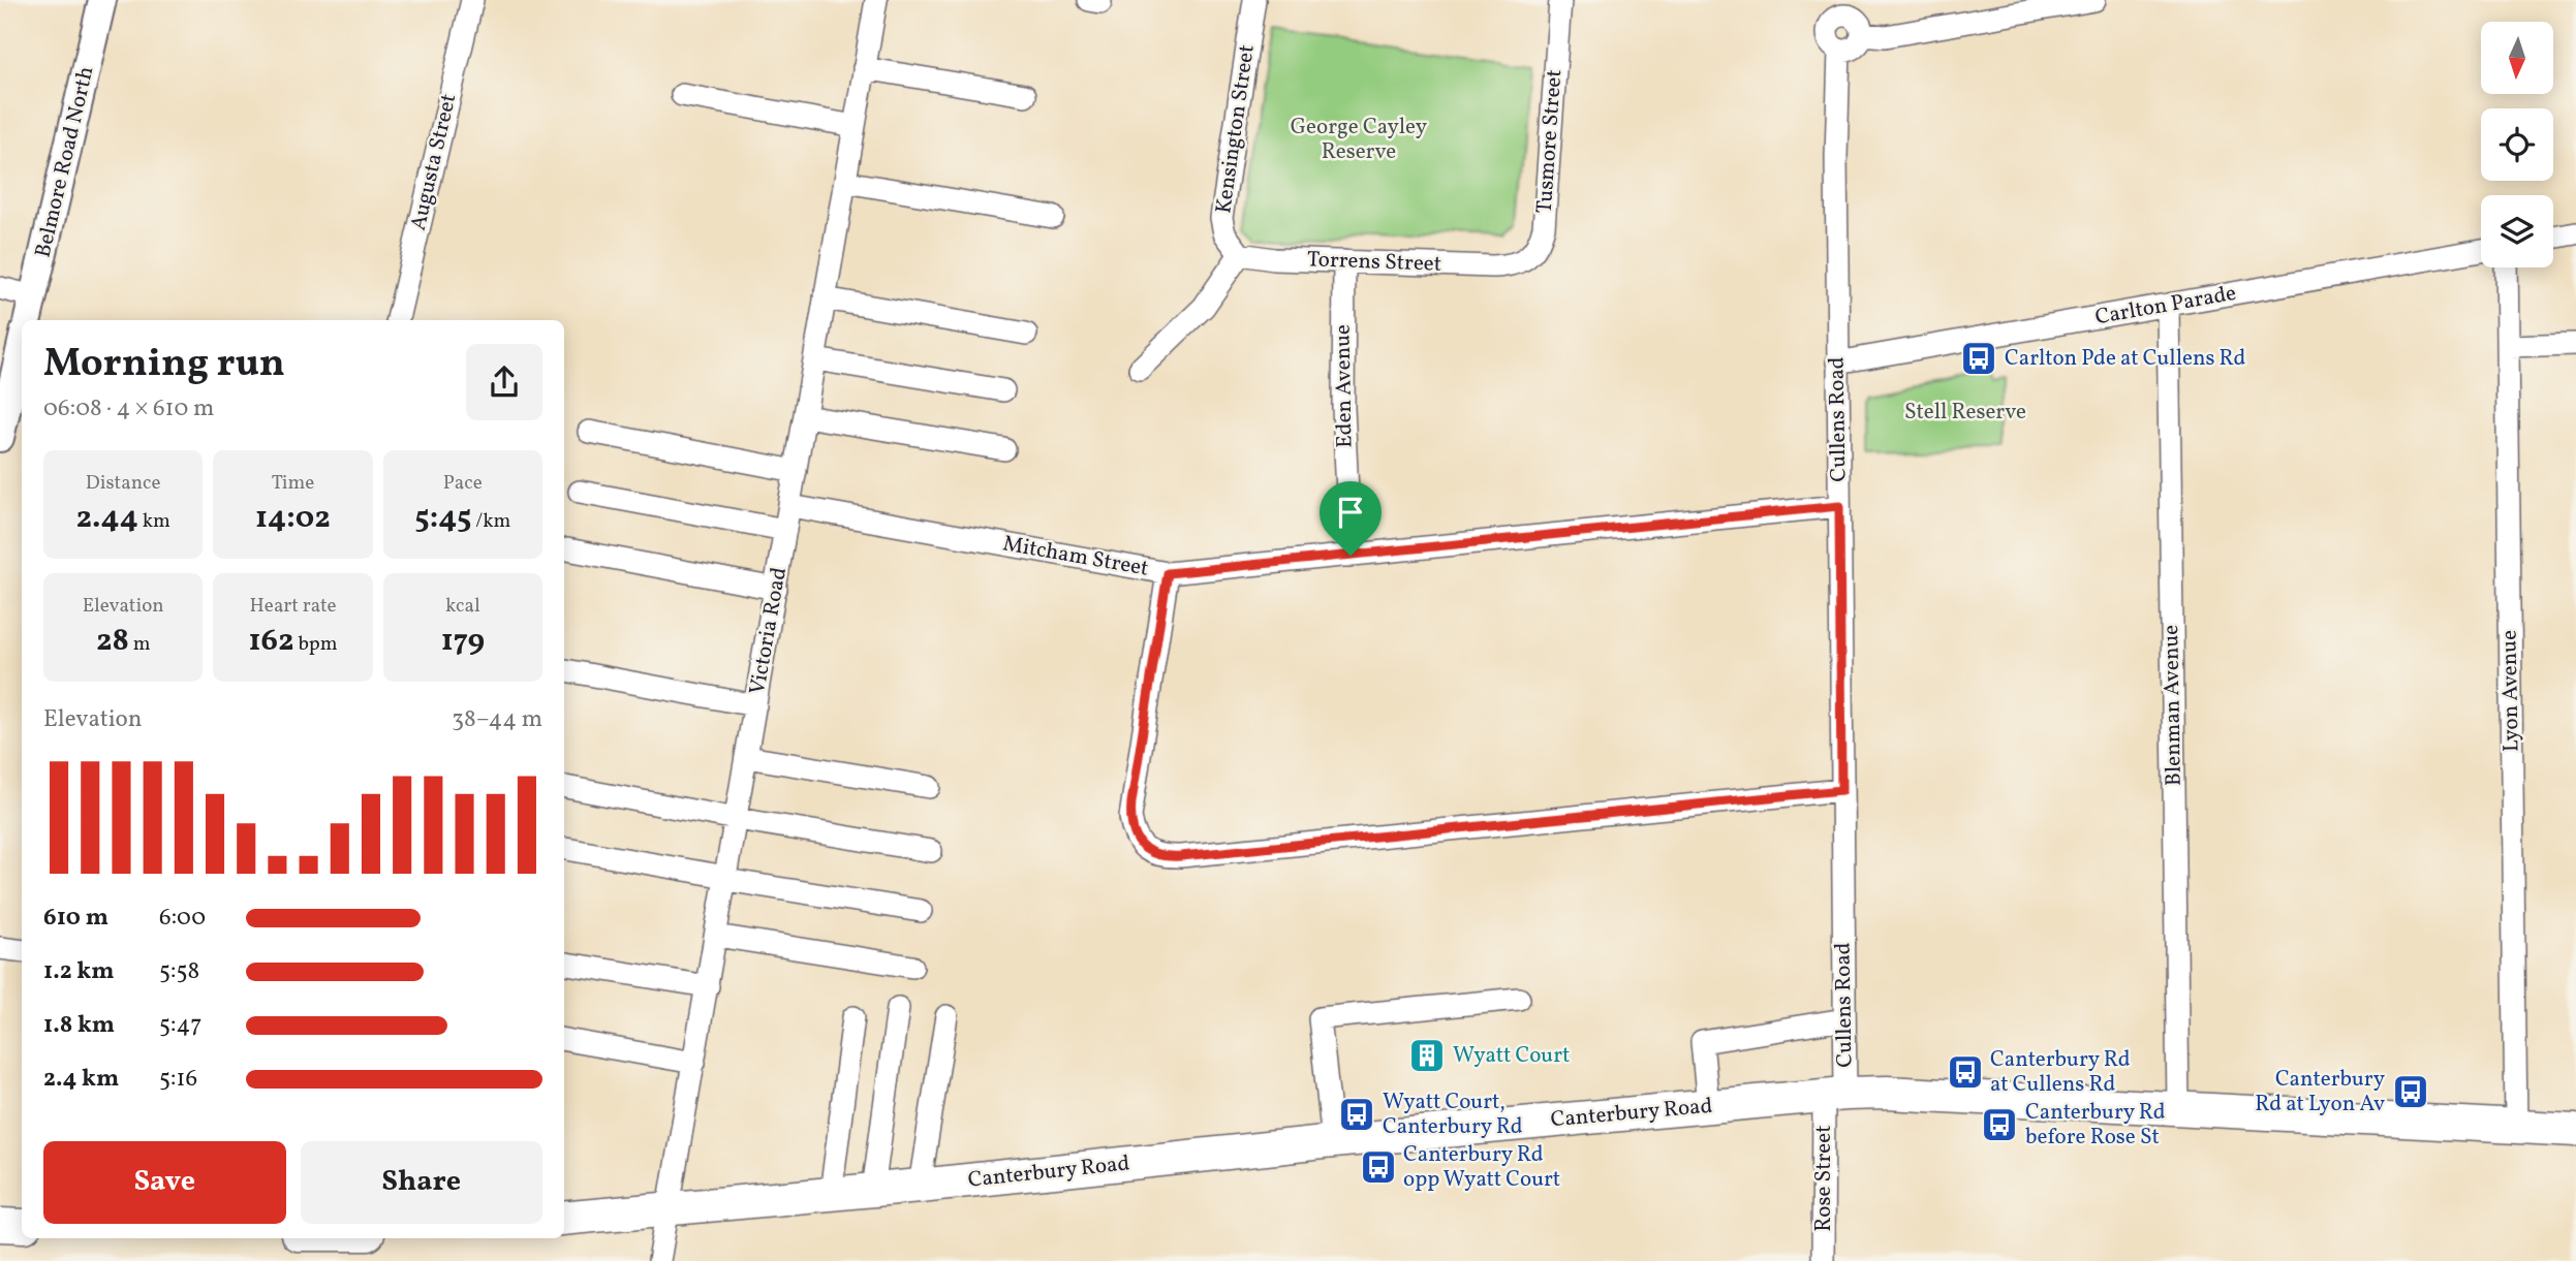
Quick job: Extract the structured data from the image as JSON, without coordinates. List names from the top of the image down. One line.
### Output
{"streets":{"highway":["Canterbury Road"],"main road":["Belmore Road North"],"street":["Kensington Street","Tusmore Street","Augusta Street","Torrens Street","Carlton Parade","Eden Avenue","Cullens Road","Mitcham Street","Victoria Road","Lyon Avenue","Blenman Avenue","Rose Street"]},"crossings":[["Kensington Street","Torrens Street"],["Tusmore Street","Torrens Street"],["Torrens Street","Eden Avenue"],["Carlton Parade","Cullens Road"],["Carlton Parade","Blenman Avenue"],["Eden Avenue","Mitcham Street"],["Cullens Road","Mitcham Street"],["Cullens Road","Canterbury Road"],["Cullens Road","Rose Street"],["Mitcham Street","Victoria Road"],["Victoria Road","Canterbury Road"],["Lyon Avenue","Canterbury Road"],["Blenman Avenue","Canterbury Road"],["Canterbury Road","Rose Street"]],"parks":["George Cayley Reserve","Stell Reserve"],"places":{"bus stop":["Carlton Pde at Cullens Rd","Canterbury Rd at Cullens Rd","Canterbury Rd at Lyon Av","Wyatt Court, Canterbury Rd","Canterbury Rd before Rose St","Canterbury Rd opp Wyatt Court"],"building":["Wyatt Court"]},"north":"bottom","page":{"heading":["Morning run","06:08 · 4 × 610 m"],"stats":[["Distance","2.44 km"],["Time","14:02"],["Pace","5:45 /km"],["Elevation","28 m"],["Heart rate","162 bpm"],["kcal","179"]],"chart":["Elevation","38–44 m"],"list":[{"name":"610 m","note":"6:00"},{"name":"1.2 km","note":"5:58"},{"name":"1.8 km","note":"5:47"},{"name":"2.4 km","note":"5:16"}],"buttons":["Save","Share"]}}
